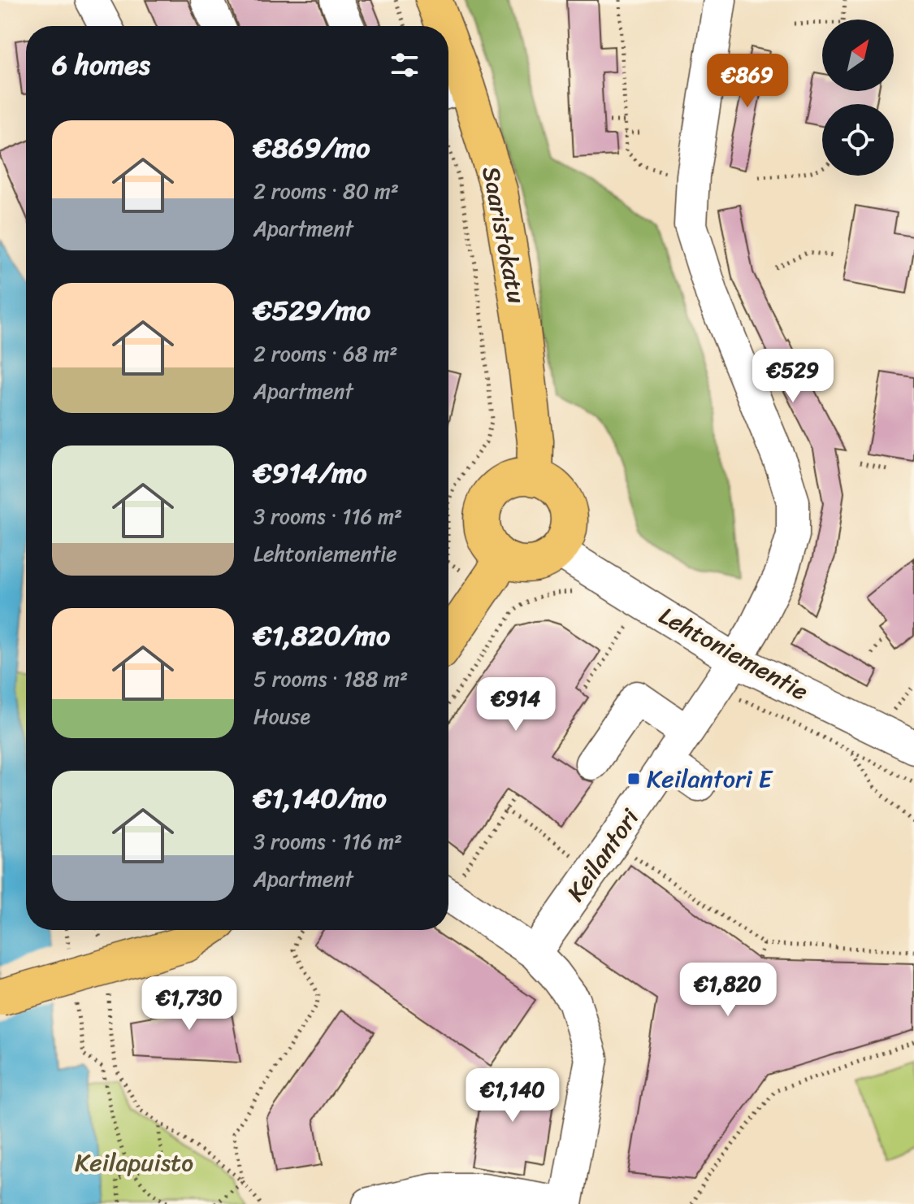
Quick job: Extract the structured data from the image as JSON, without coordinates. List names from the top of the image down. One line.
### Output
{"streets":{"main road":["Saaristokatu"],"street":["Lehtoniementie","Keilantori"]},"crossings":[["Saaristokatu","Lehtoniementie"],["Lehtoniementie","Keilantori"]],"parks":["Keilapuisto"],"places":{"transit":["Keilantori E"]},"north":"top right","page":{"heading":"6 homes","price":["€869","€529","€914","€1,820","€1,730","€1,140"],"list":[{"name":"€869/mo","note":"2 rooms · 80 m² · Apartment"},{"name":"€529/mo","note":"2 rooms · 68 m² · Apartment"},{"name":"€914/mo","note":"3 rooms · 116 m² · Lehtoniementie"},{"name":"€1,820/mo","note":"5 rooms · 188 m² · House"},{"name":"€1,140/mo","note":"3 rooms · 116 m² · Apartment"}]}}
